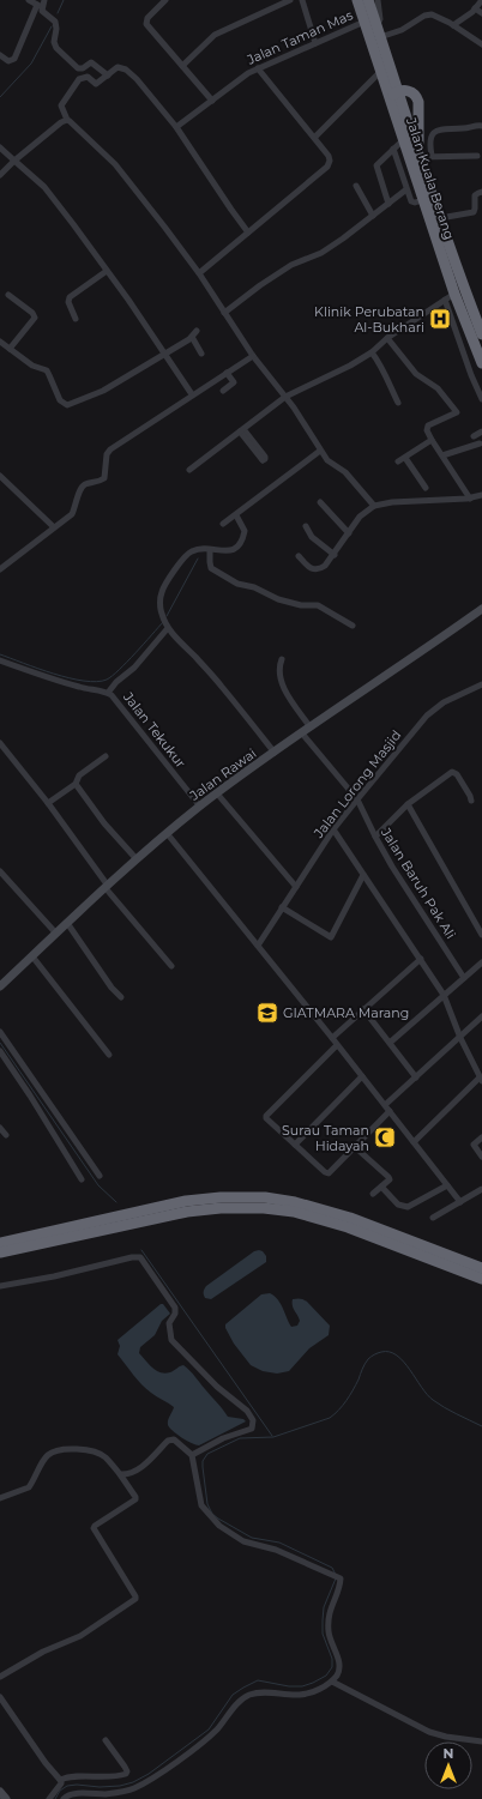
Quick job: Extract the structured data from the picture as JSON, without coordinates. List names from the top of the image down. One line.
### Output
{"streets":{"highway":["Jalan Kuala Berang"],"main road":["Jalan Rawai"],"street":["Jalan Taman Mas","Jalan Tekukur","Jalan Lorong Masjid","Jalan Baruh Pak Ali"]},"crossings":[["Jalan Taman Mas","Jalan Kuala Berang"],["Jalan Tekukur","Jalan Rawai"],["Jalan Rawai","Jalan Baruh Pak Ali"],["Jalan Lorong Masjid","Jalan Baruh Pak Ali"]],"places":{"hospital":["Klinik Perubatan Al-Bukhari"],"school or university":["GIATMARA Marang"],"mosque":["Surau Taman Hidayah"]},"north":"top"}
